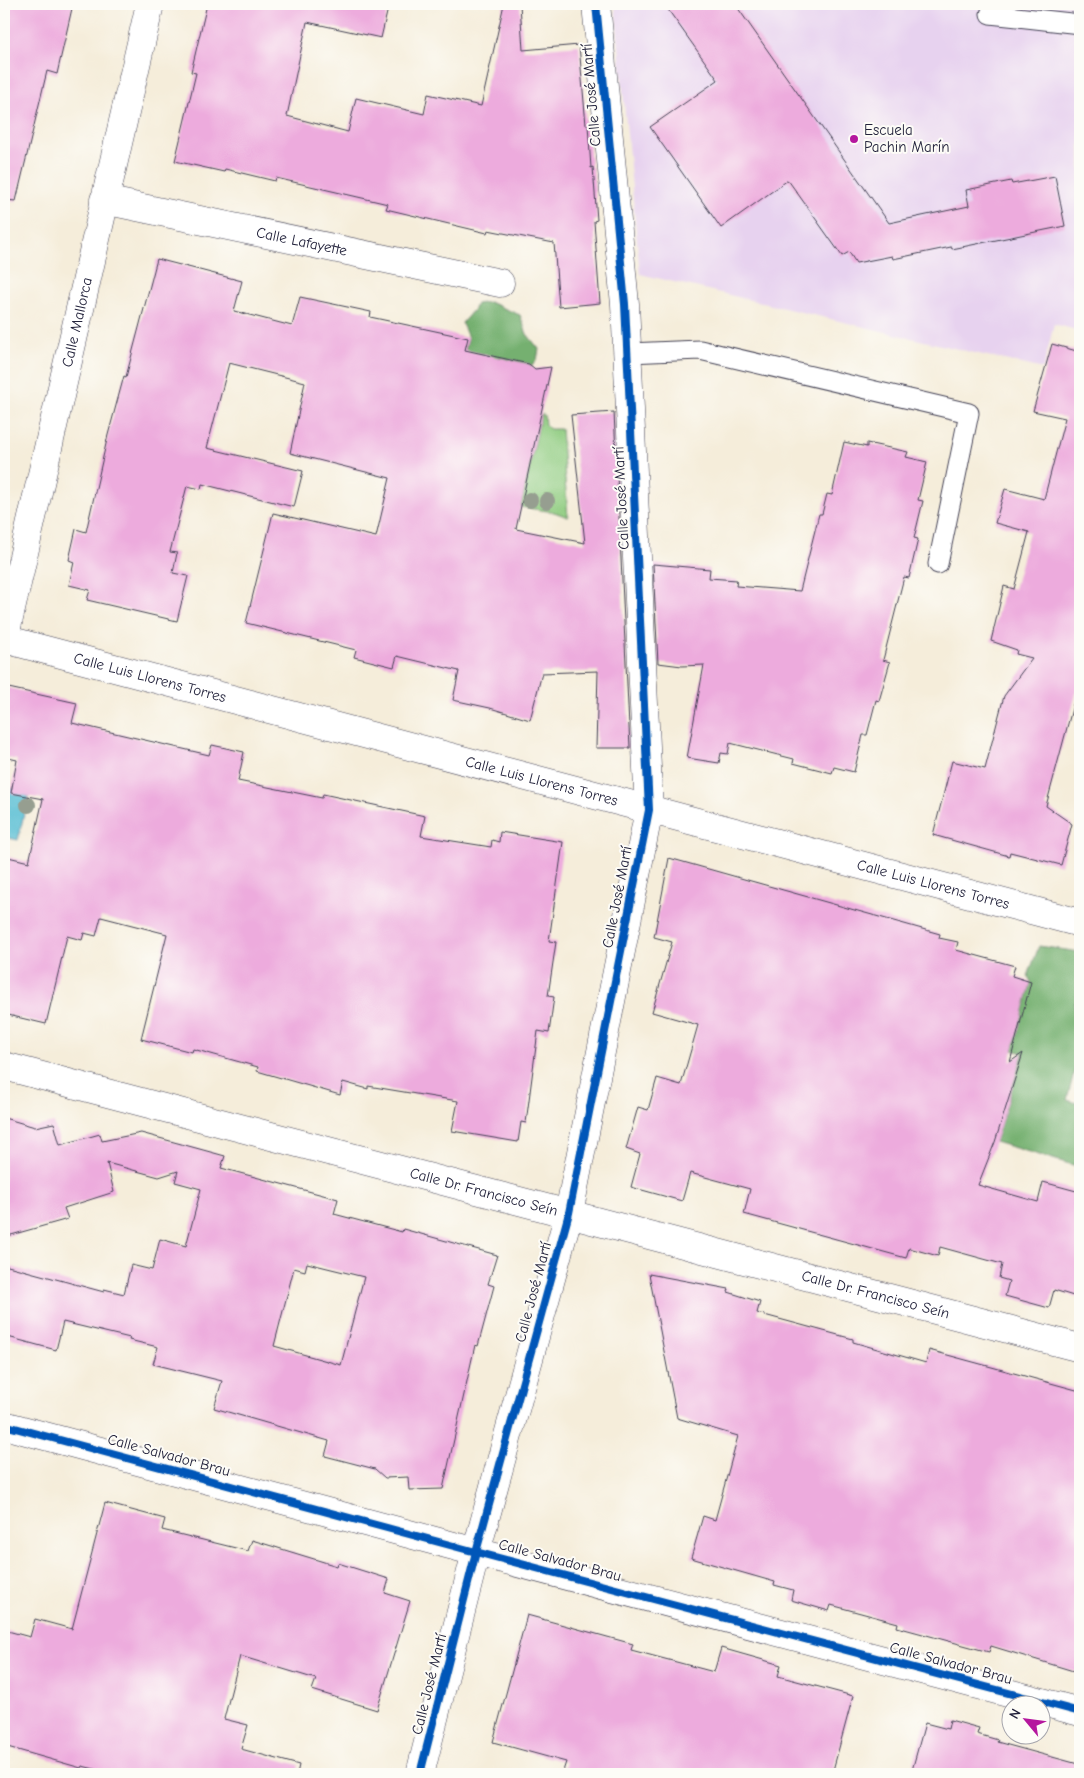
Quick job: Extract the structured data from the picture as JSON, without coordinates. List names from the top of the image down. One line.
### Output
{"streets":{"street":["Calle José Martí","Calle Lafayette","Calle Mallorca","Calle Luis Llorens Torres","Calle Dr. Francisco Seín","Calle Salvador Brau"]},"crossings":[["Calle José Martí","Calle Luis Llorens Torres"],["Calle José Martí","Calle Dr. Francisco Seín"],["Calle José Martí","Calle Salvador Brau"],["Calle Lafayette","Calle Mallorca"],["Calle Mallorca","Calle Luis Llorens Torres"]],"places":["Escuela Pachin Marín"],"north":"top left"}
